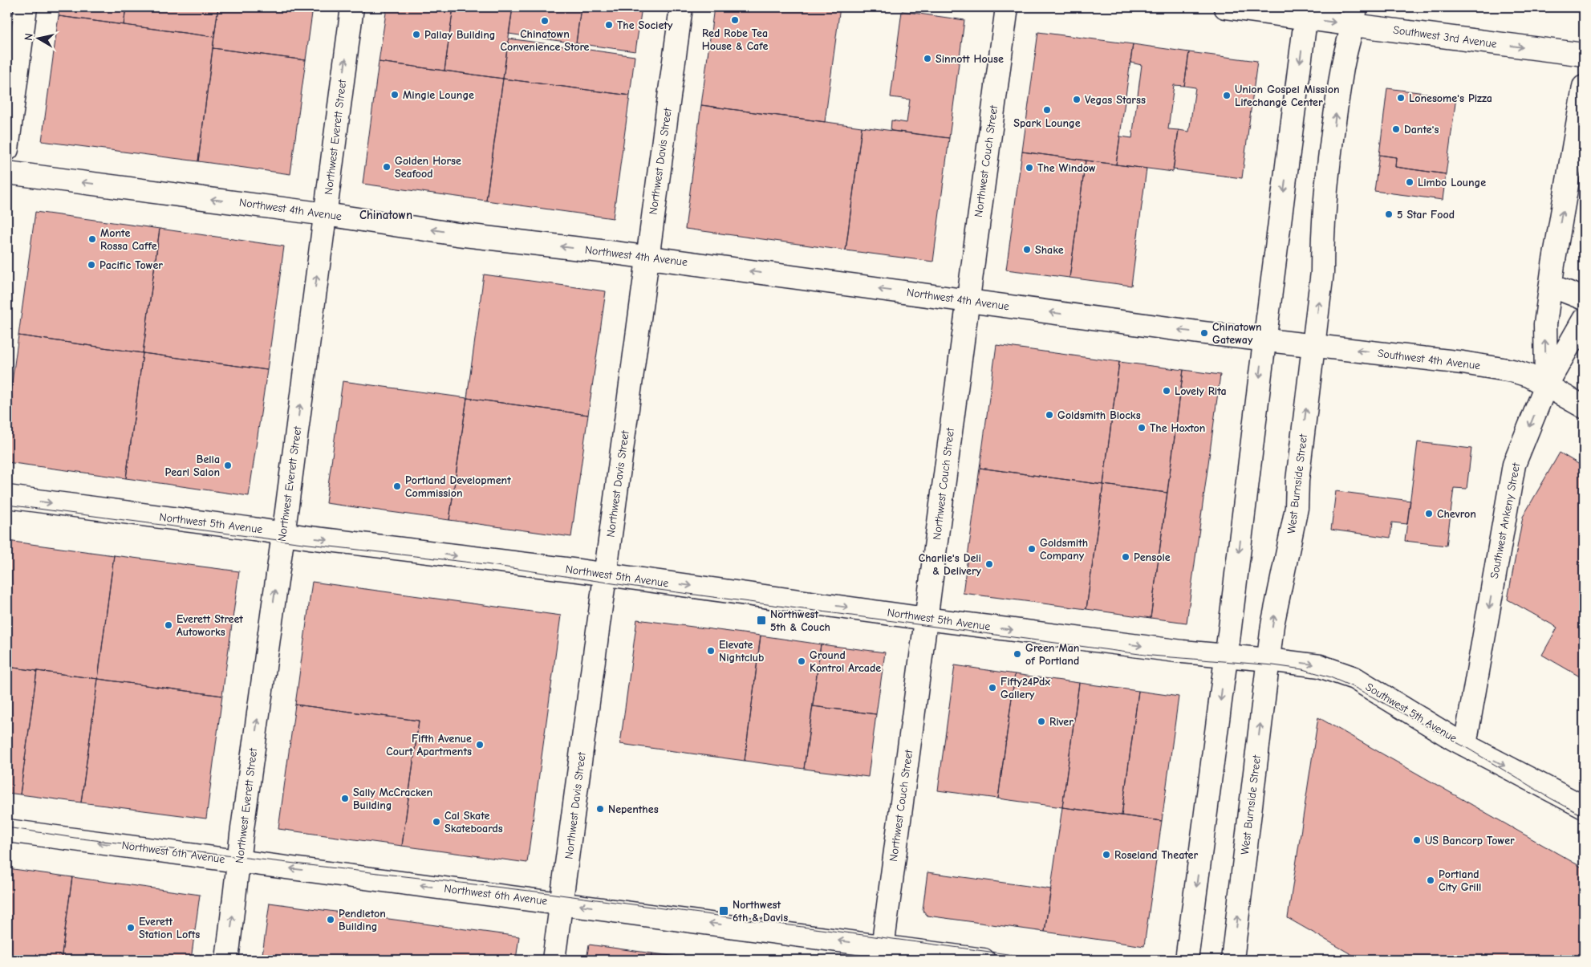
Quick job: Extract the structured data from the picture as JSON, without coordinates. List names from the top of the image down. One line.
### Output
{"streets":{"street":["Southwest 3rd Avenue","Northwest Everett Street","Northwest Davis Street","Northwest Couch Street","Northwest 4th Avenue","Southwest 4th Avenue","West Burnside Street","Southwest Ankeny Street","Northwest 5th Avenue","Southwest 5th Avenue","Northwest 6th Avenue"]},"crossings":[["Southwest 3rd Avenue","West Burnside Street"],["Northwest Everett Street","Northwest 4th Avenue"],["Northwest Everett Street","Northwest 5th Avenue"],["Northwest Everett Street","Northwest 6th Avenue"],["Northwest Davis Street","Northwest 4th Avenue"],["Northwest Davis Street","Northwest 5th Avenue"],["Northwest Davis Street","Northwest 6th Avenue"],["Northwest Couch Street","Northwest 4th Avenue"],["Northwest Couch Street","Northwest 5th Avenue"],["Northwest Couch Street","Northwest 6th Avenue"],["Northwest 4th Avenue","Southwest 4th Avenue"],["Southwest 4th Avenue","West Burnside Street"],["Southwest 4th Avenue","Southwest Ankeny Street"],["West Burnside Street","Southwest 5th Avenue"],["Southwest Ankeny Street","Southwest 5th Avenue"],["Northwest 5th Avenue","Southwest 5th Avenue"]],"one_way":["Southwest 3rd Avenue","Northwest Everett Street","Northwest 4th Avenue","Southwest 4th Avenue","Northwest 5th Avenue","Southwest 5th Avenue","Northwest 6th Avenue"],"districts":["Chinatown"],"places":{"other":["Red Robe Tea House & Cafe","Chinatown Convenience Store","The Society","Pallay Building","Sinnott House","Mingle Lounge","Union Gospel Mission Lifechange Center","Lonesome's Pizza","Vegas Starss","Spark Lounge","Dante's","Golden Horse Seafood","The Window","Limbo Lounge","5 Star Food","Monte Rossa Caffe","Shake","Pacific Tower","Chinatown Gateway","Lovely Rita","Goldsmith Blocks","The Hoxton","Bella Pearl Salon","Portland Development Commission","Chevron","Goldsmith Company","Pensole","Charlie's Deli & Delivery","Everett Street Autoworks","Elevate Nightclub","Green Man of Portland","Ground Kontrol Arcade","Fifty24Pdx Gallery","River","Fifth Avenue Court Apartments","Sally McCracken Building","Nepenthes","Cal Skate Skateboards","US Bancorp Tower","Roseland Theater","Portland City Grill","Pendleton Building","Everett Station Lofts"],"transit":["Northwest 5th & Couch","Northwest 6th & Davis"]},"north":"left"}
